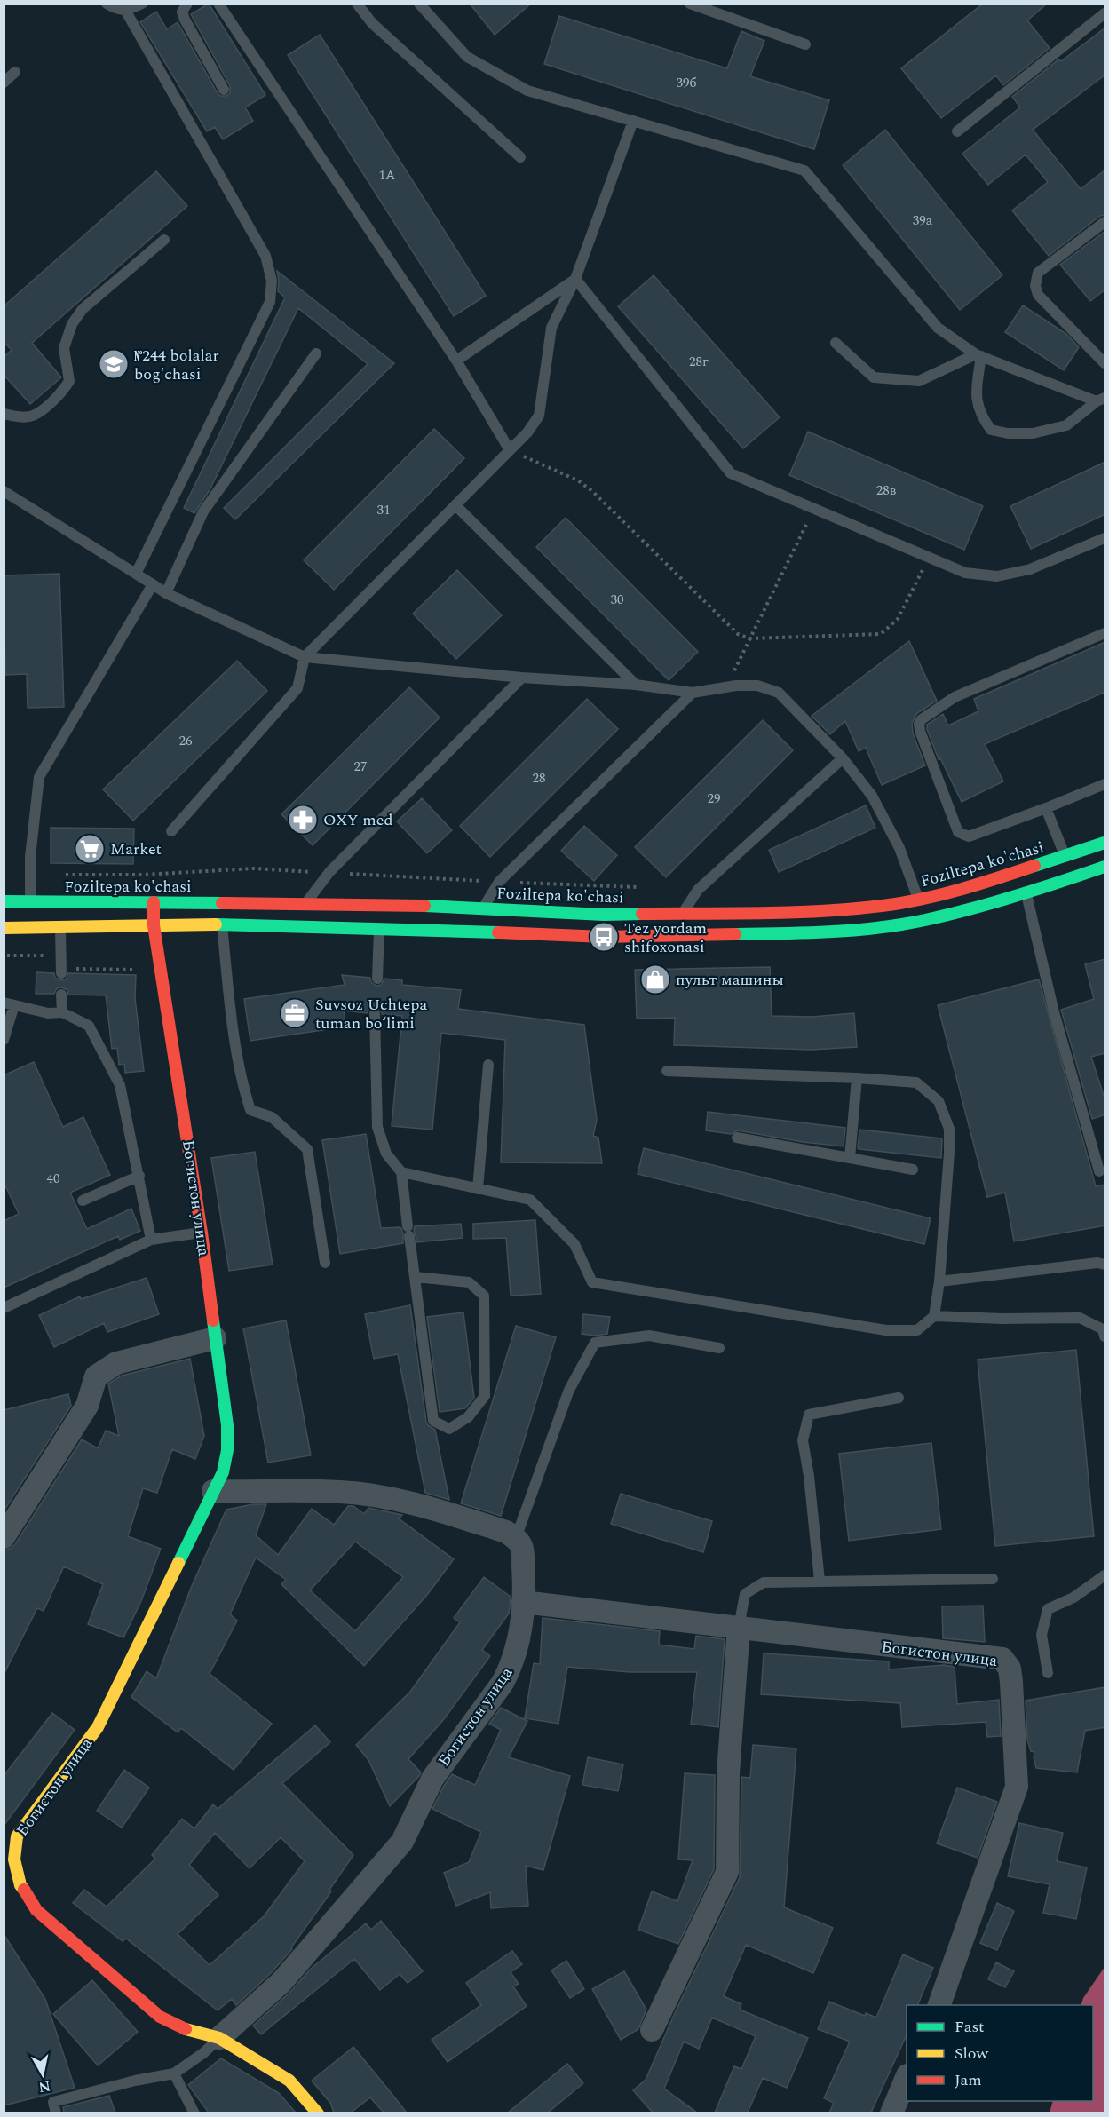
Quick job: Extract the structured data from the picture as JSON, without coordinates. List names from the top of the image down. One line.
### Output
{"streets":{"main road":["Foziltepa ko'chasi","Богистон улица"]},"crossings":[["Foziltepa ko'chasi","Богистон улица"]],"places":{"school or university":["№244 bolalar bog'chasi"],"pharmacy":["OXY med"],"supermarket":["Market"],"bus stop":["Tez yordam shifoxonasi"],"shop":["пульт машины"],"office":["Suvsoz Uchtepa tuman boʻlimi"]},"house_numbers":["39б","1A","39а","28г","28в","31","30","26","27","28","29","40"],"legend":["Fast","Slow","Jam"],"north":"bottom"}
